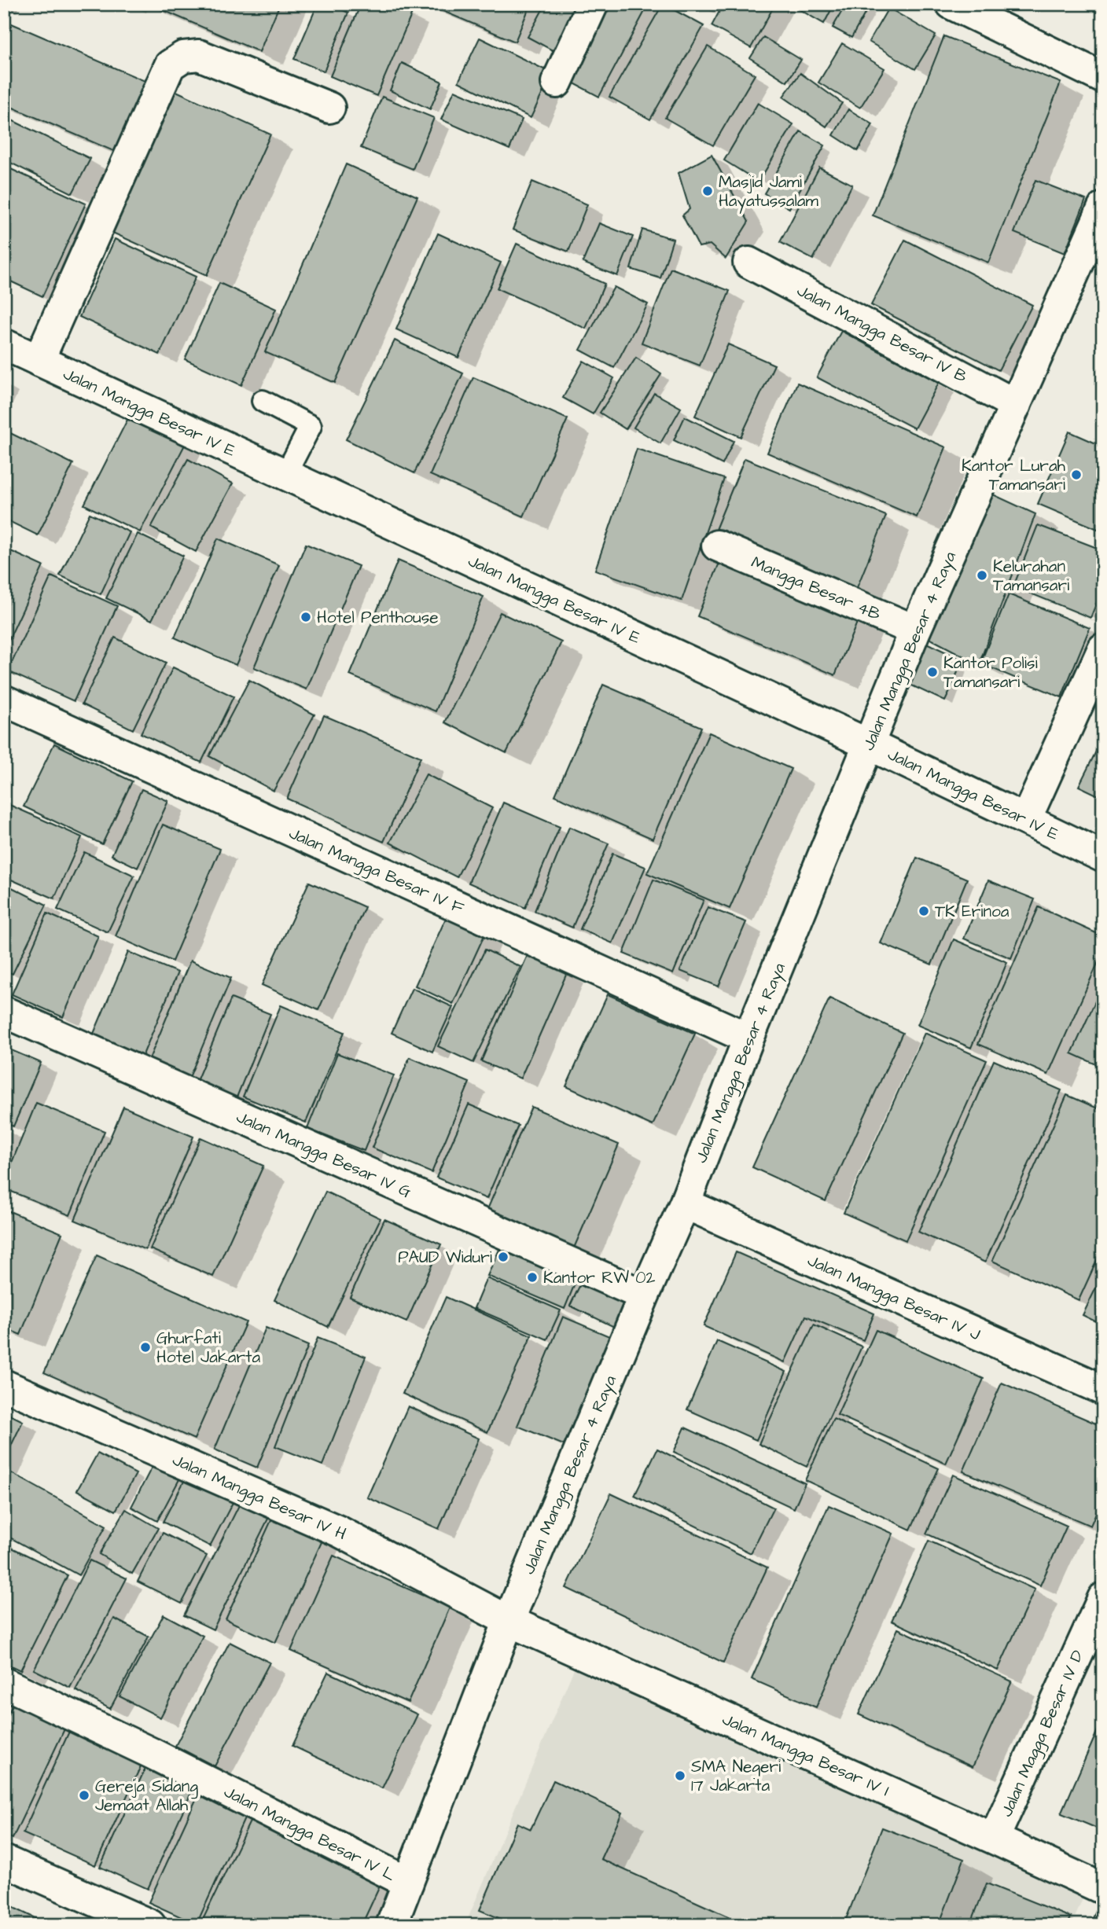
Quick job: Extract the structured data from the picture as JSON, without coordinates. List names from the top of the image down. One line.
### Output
{"streets":{"street":["Jalan Mangga Besar IV B","Jalan Mangga Besar IV E","Mangga Besar 4B","Jalan Mangga Besar 4 Raya","Jalan Mangga Besar IV F","Jalan Mangga Besar IV G","Jalan Mangga Besar IV J","Jalan Mangga Besar IV H","Jalan Magga Besar IV D","Jalan Mangga Besar IV I","Jalan Mangga Besar IV L"]},"crossings":[["Jalan Mangga Besar IV B","Jalan Mangga Besar 4 Raya"],["Jalan Mangga Besar IV E","Jalan Mangga Besar 4 Raya"],["Mangga Besar 4B","Jalan Mangga Besar 4 Raya"],["Jalan Mangga Besar 4 Raya","Jalan Mangga Besar IV F"],["Jalan Mangga Besar 4 Raya","Jalan Mangga Besar IV G"],["Jalan Mangga Besar 4 Raya","Jalan Mangga Besar IV J"],["Jalan Mangga Besar 4 Raya","Jalan Mangga Besar IV H"],["Jalan Mangga Besar 4 Raya","Jalan Mangga Besar IV I"],["Jalan Mangga Besar 4 Raya","Jalan Mangga Besar IV L"],["Jalan Mangga Besar IV H","Jalan Mangga Besar IV I"],["Jalan Magga Besar IV D","Jalan Mangga Besar IV I"]],"places":["Masjid Jami Hayatussalam","Kantor Lurah Tamansari","Kelurahan Tamansari","Hotel Penthouse","Kantor Polisi Tamansari","TK Erinoa","PAUD Widuri","Kantor RW 02","Ghurfati Hotel Jakarta","SMA Negeri 17 Jakarta","Gereja Sidang Jemaat Allah"]}
